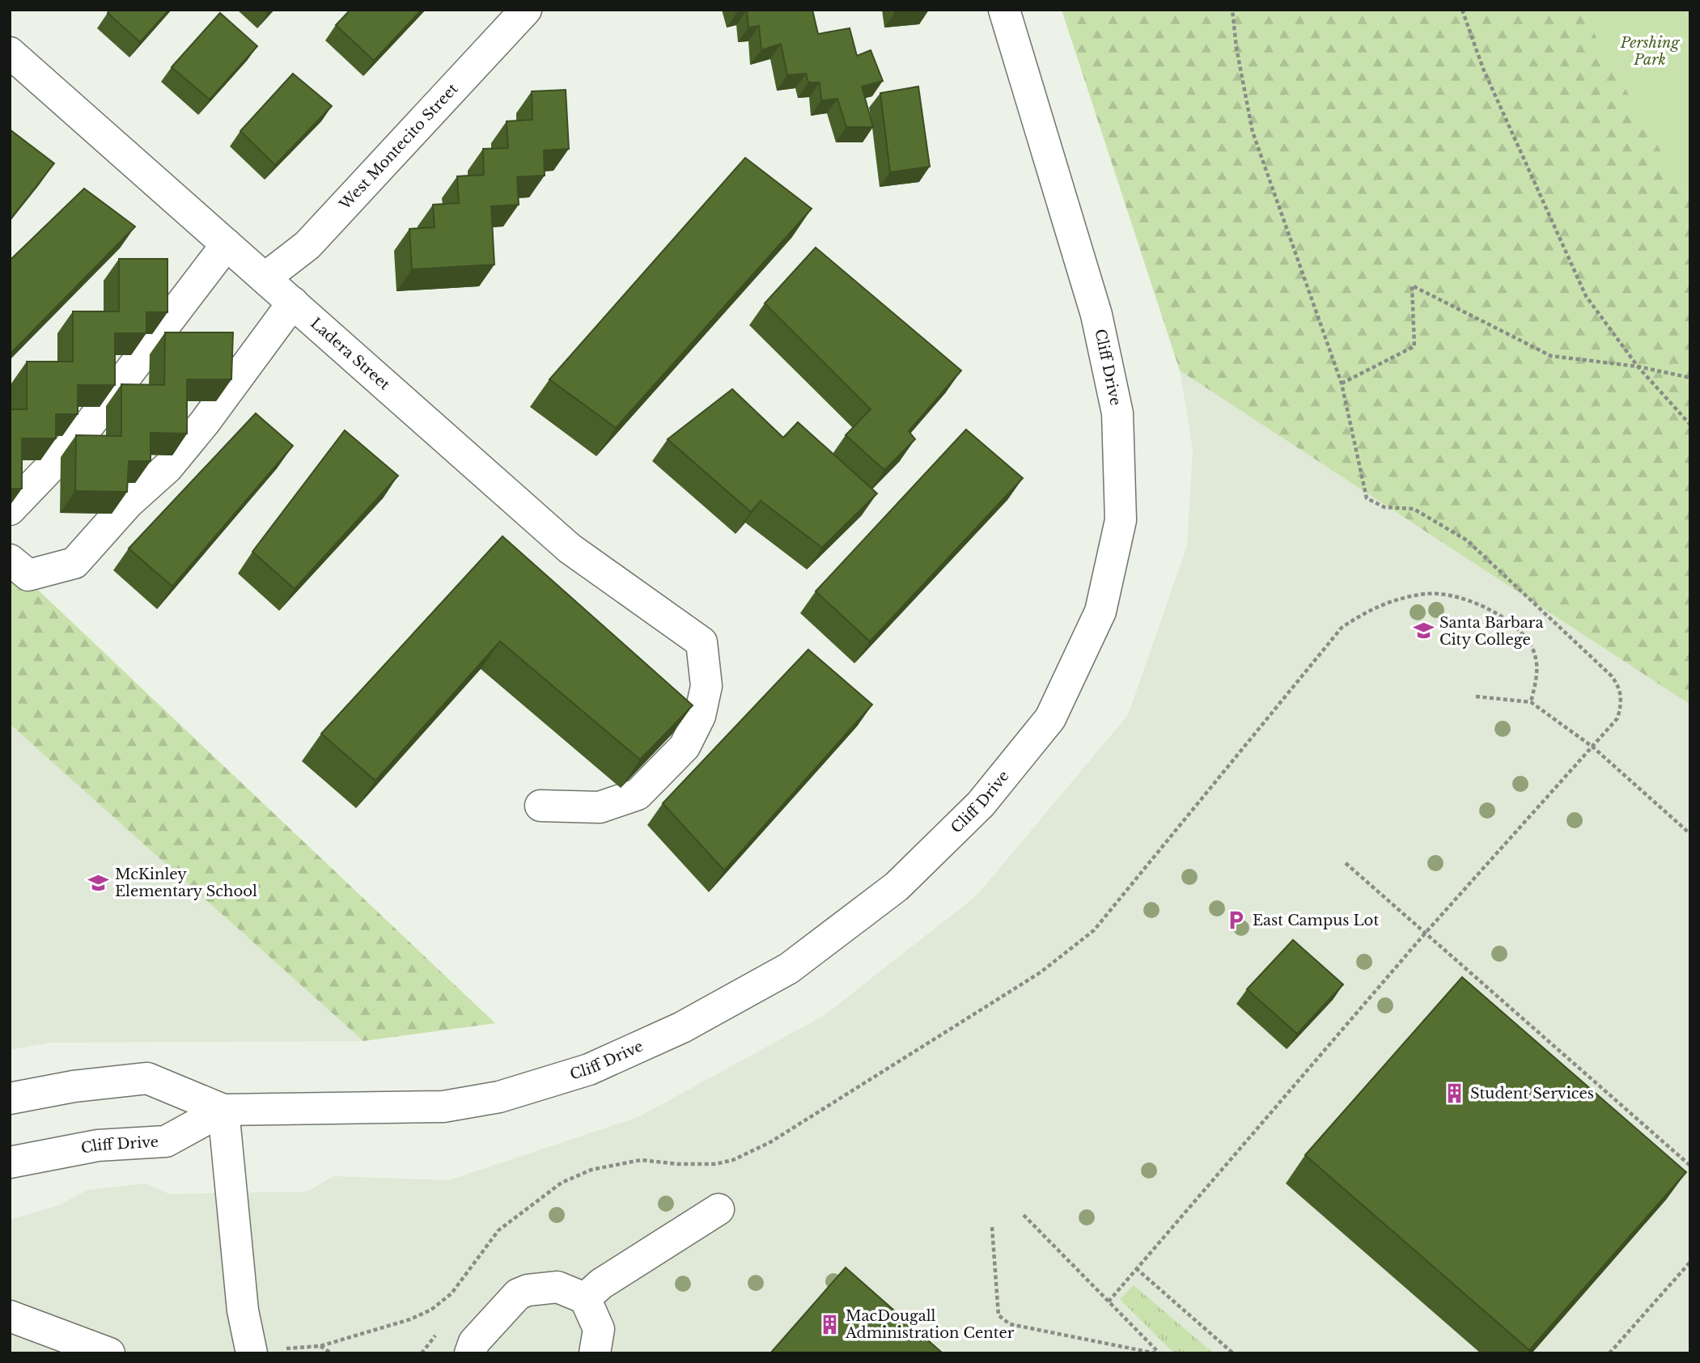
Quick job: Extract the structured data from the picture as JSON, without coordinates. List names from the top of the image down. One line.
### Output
{"streets":{"main road":["West Montecito Street","Ladera Street","Cliff Drive"]},"crossings":[["West Montecito Street","Ladera Street"]],"parks":["Pershing Park"],"places":{"school or university":["Santa Barbara City College","McKinley Elementary School"],"parking":["East Campus Lot"],"building":["Student Services","MacDougall Administration Center"]}}
